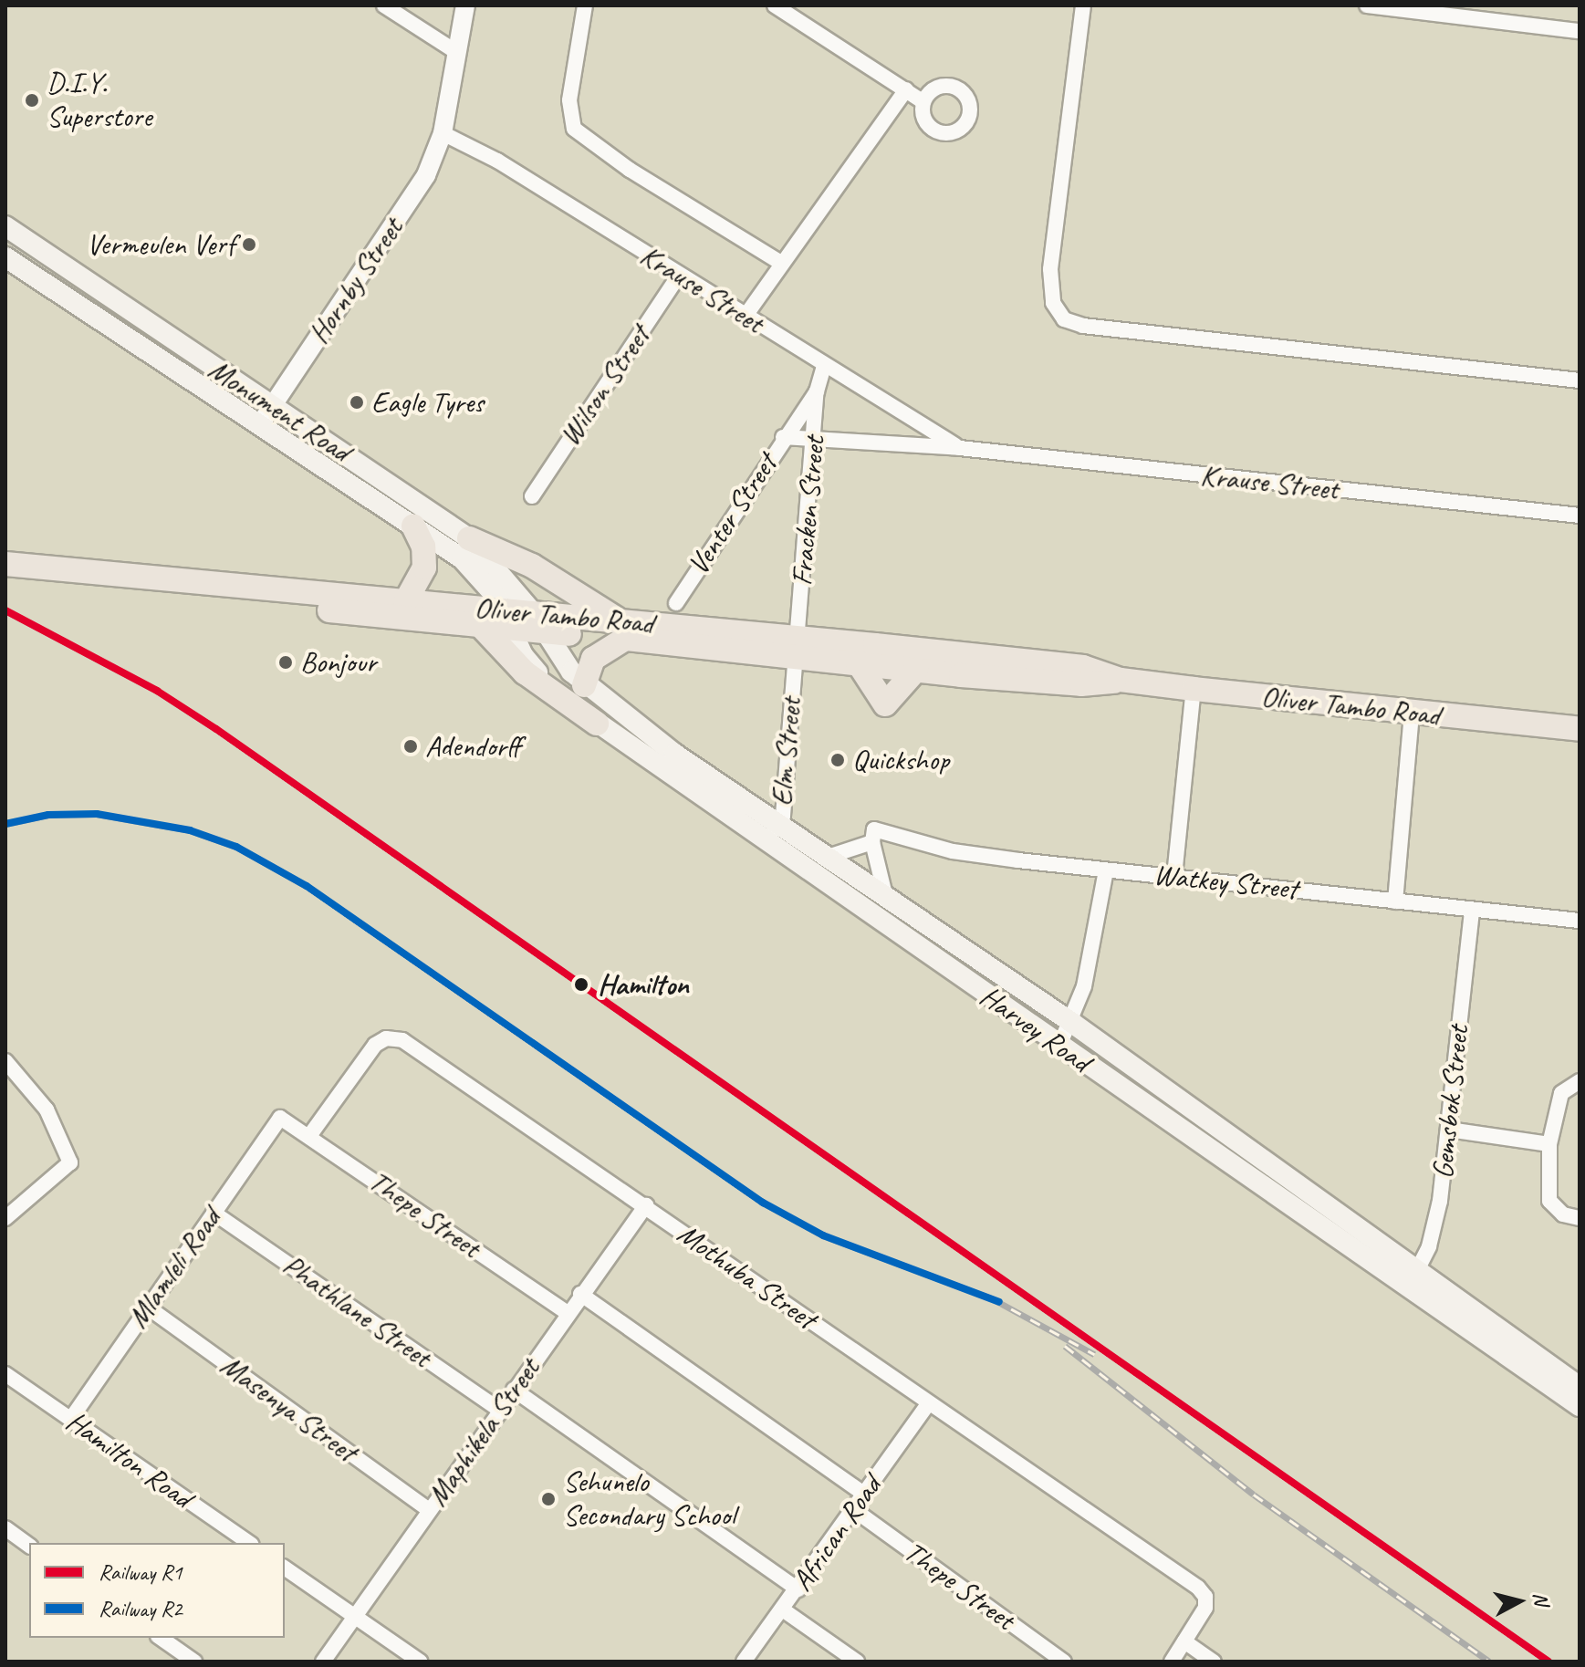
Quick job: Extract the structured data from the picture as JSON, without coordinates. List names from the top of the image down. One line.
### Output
{"streets":{"main road":["Monument Road","Oliver Tambo Road","Harvey Road"],"street":["Hornby Street","Krause Street","Wilson Street","Fracken Street","Venter Street","Elm Street","Watkey Street","Gemsbok Street","Thepe Street","Mlamleli Road","Mothuba Street","Phathlane Street","Masenya Street","Maphikela Street","Hamilton Road","African Road"]},"crossings":[["Hornby Street","Krause Street"],["Hornby Street","Monument Road"],["Krause Street","Wilson Street"],["Krause Street","Fracken Street"],["Krause Street","Venter Street"],["Monument Road","Oliver Tambo Road"],["Monument Road","Harvey Road"],["Fracken Street","Venter Street"],["Fracken Street","Oliver Tambo Road"],["Fracken Street","Elm Street"],["Oliver Tambo Road","Elm Street"],["Oliver Tambo Road","Harvey Road"],["Elm Street","Harvey Road"],["Watkey Street","Gemsbok Street"],["Harvey Road","Gemsbok Street"],["Thepe Street","Mlamleli Road"],["Thepe Street","Mothuba Street"],["Thepe Street","Maphikela Street"],["Thepe Street","African Road"],["Mlamleli Road","Phathlane Street"],["Mlamleli Road","Masenya Street"],["Mlamleli Road","Hamilton Road"],["Mothuba Street","Maphikela Street"],["Mothuba Street","African Road"],["Phathlane Street","Maphikela Street"],["Masenya Street","Maphikela Street"]],"places":["D.I.Y. Superstore","Vermeulen Verf","Eagle Tyres","Bonjour","Adendorff","Quickshop","Hamilton","Sehunelo Secondary School"],"lines":["rail line R1","rail line R2"],"legend":["Railway R1","Railway R2"],"north":"right"}
